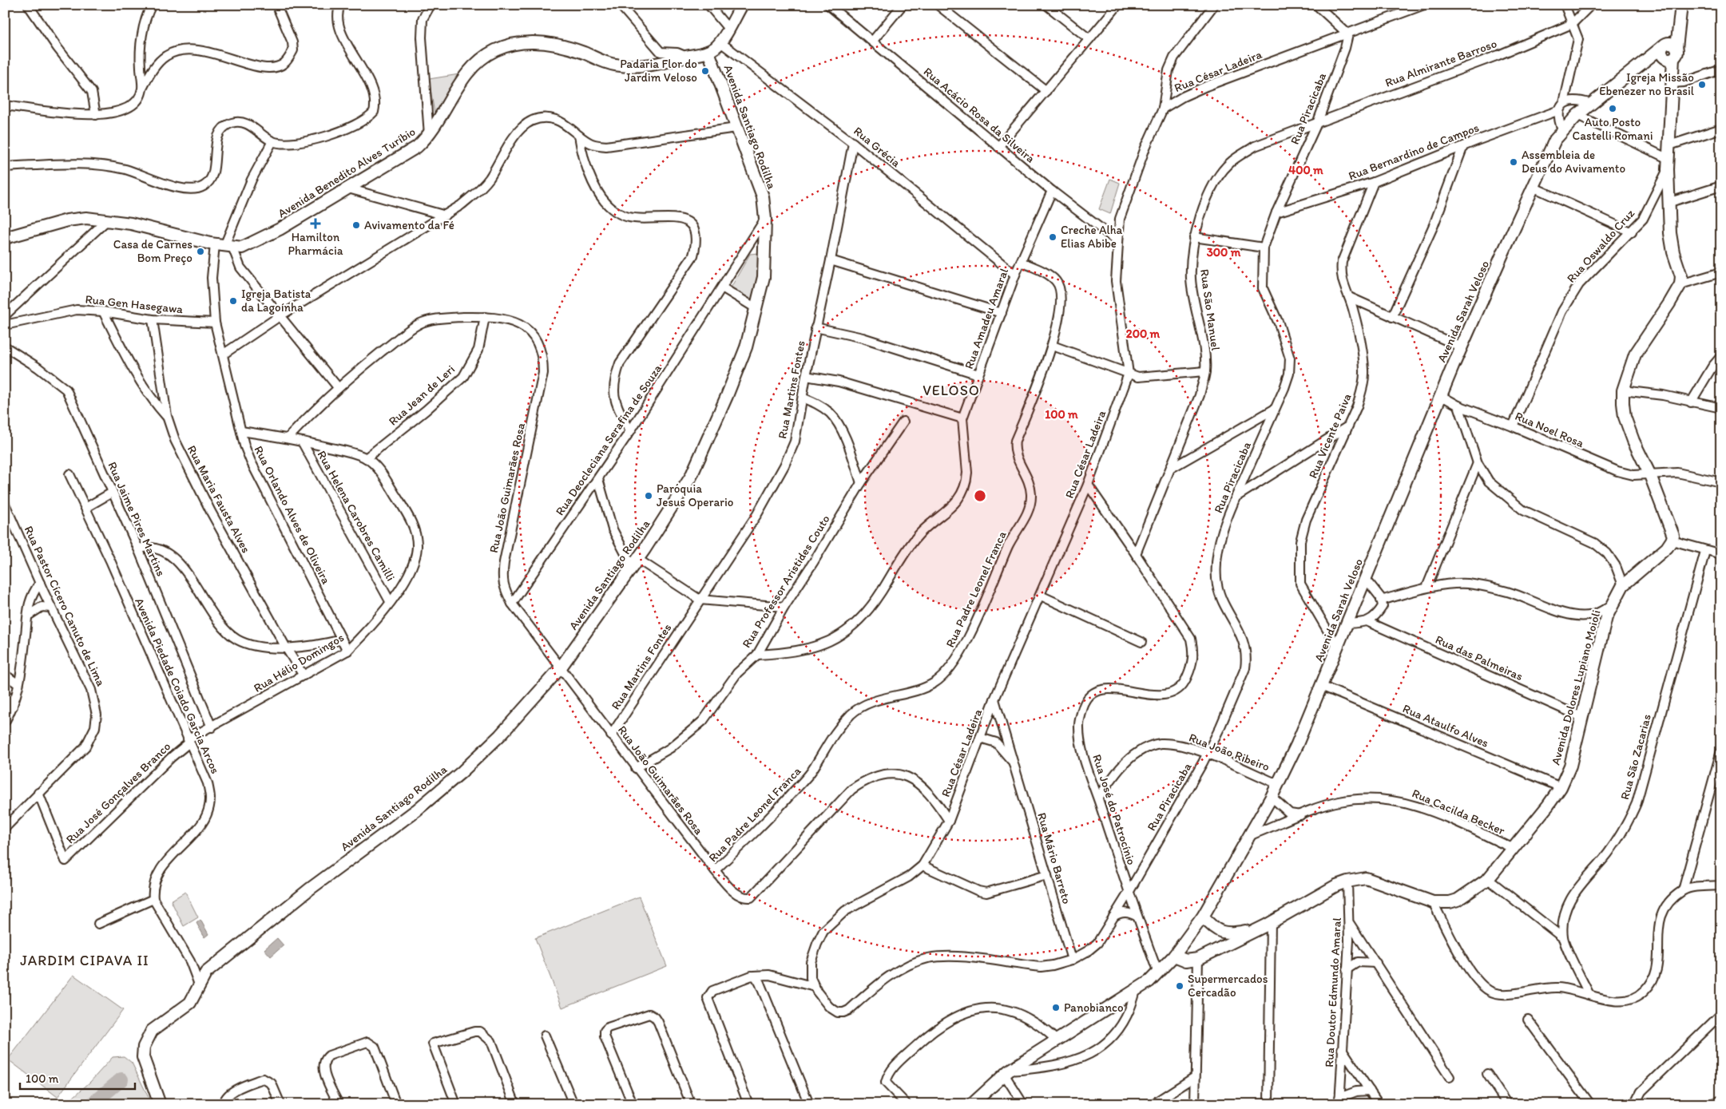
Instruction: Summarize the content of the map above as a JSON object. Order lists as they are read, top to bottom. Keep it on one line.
{"streets":{"main road":["Avenida Santiago Rodilha","Avenida Benedito Alves Turíbio","Avenida Sarah Veloso","Avenida Dolores Lupiano Moioli"],"street":["Rua Almirante Barroso","Rua César Ladeira","Rua Piracicaba","Rua Acácio Rosa da Silveira","Rua Grécia","Rua Bernardino de Campos","Rua Oswaldo Cruz","Rua Gen Hasegawa","Rua São Manuel","Rua Amadeu Amaral","Rua Martins Fontes","Rua Jean de Leri","Rua Noel Rosa","Rua Vicente Paiva","Rua Deocleciana Serafina de Souza","Rua João Guimarães Rosa","Rua Maria Fausta Alves","Rua Orlando Alves de Oliveira","Rua Helena Carobres Camilli","Rua Jaime Pires Martins","Rua Professor Aristides Couto","Rua Padre Leonel Franca","Rua Pastor Cícero Canuto de Lima","Rua das Palmeiras","Rua Hélio Domingos","Avenida Piedade Coiado Garcia Arcos","Rua Ataulfo Alves","Rua João Ribeiro","Rua São Zacarias","Rua José Gonçalves Branco","Rua José do Patrocínio","Rua Cacilda Becker","Rua Mário Barreto","Rua Doutor Edmundo Amaral"]},"crossings":[["Rua Almirante Barroso","Rua Piracicaba"],["Rua Almirante Barroso","Rua São Manuel"],["Rua César Ladeira","Rua Piracicaba"],["Rua César Ladeira","Rua Acácio Rosa da Silveira"],["Rua César Ladeira","Rua Padre Leonel Franca"],["Rua César Ladeira","Rua José do Patrocínio"],["Rua César Ladeira","Rua Mário Barreto"],["Rua Piracicaba","Rua Bernardino de Campos"],["Rua Piracicaba","Rua São Manuel"],["Rua Piracicaba","Rua João Ribeiro"],["Rua Piracicaba","Rua José do Patrocínio"],["Rua Piracicaba","Rua Mário Barreto"],["Rua Acácio Rosa da Silveira","Rua Amadeu Amaral"],["Avenida Santiago Rodilha","Avenida Benedito Alves Turíbio"],["Avenida Santiago Rodilha","Rua Deocleciana Serafina de Souza"],["Avenida Santiago Rodilha","Rua João Guimarães Rosa"],["Rua Grécia","Rua Amadeu Amaral"],["Rua Grécia","Rua Martins Fontes"],["Rua Bernardino de Campos","Avenida Sarah Veloso"],["Rua Bernardino de Campos","Rua Vicente Paiva"],["Avenida Benedito Alves Turíbio","Rua Orlando Alves de Oliveira"],["Rua Oswaldo Cruz","Rua Noel Rosa"],["Rua Gen Hasegawa","Rua Maria Fausta Alves"],["Rua Gen Hasegawa","Rua Orlando Alves de Oliveira"],["Rua São Manuel","Rua José do Patrocínio"],["Avenida Sarah Veloso","Rua Noel Rosa"],["Avenida Sarah Veloso","Rua Vicente Paiva"],["Avenida Sarah Veloso","Rua Ataulfo Alves"],["Avenida Sarah Veloso","Rua João Ribeiro"],["Avenida Sarah Veloso","Rua José do Patrocínio"],["Avenida Sarah Veloso","Rua Cacilda Becker"],["Rua Amadeu Amaral","Rua Professor Aristides Couto"],["Rua Amadeu Amaral","Rua Padre Leonel Franca"],["Rua Martins Fontes","Rua João Guimarães Rosa"],["Rua Jean de Leri","Rua João Guimarães Rosa"],["Rua Jean de Leri","Rua Hélio Domingos"],["Rua Deocleciana Serafina de Souza","Rua João Guimarães Rosa"],["Rua João Guimarães Rosa","Rua Professor Aristides Couto"],["Rua João Guimarães Rosa","Rua Padre Leonel Franca"],["Rua Maria Fausta Alves","Rua Hélio Domingos"],["Rua Orlando Alves de Oliveira","Rua Hélio Domingos"],["Rua Helena Carobres Camilli","Rua Hélio Domingos"],["Rua Jaime Pires Martins","Rua Hélio Domingos"],["Rua Pastor Cícero Canuto de Lima","Rua José Gonçalves Branco"],["Rua das Palmeiras","Avenida Dolores Lupiano Moioli"],["Rua Hélio Domingos","Avenida Piedade Coiado Garcia Arcos"],["Rua Hélio Domingos","Rua José Gonçalves Branco"],["Avenida Piedade Coiado Garcia Arcos","Rua José Gonçalves Branco"],["Avenida Dolores Lupiano Moioli","Rua Ataulfo Alves"],["Avenida Dolores Lupiano Moioli","Rua Cacilda Becker"],["Rua João Ribeiro","Rua José do Patrocínio"]],"districts":["VELOSO","JARDIM CIPAVA II"],"places":{"other":["Padaria Flor do Jardim Veloso","Igreja Missão Ebenezer no Brasil","Auto Posto Castelli Romani","Assembleia de Deus do Avivamento","Avivamento da Fé","Creche Alha Elias Abibe","Casa de Carnes Bom Preço","Igreja Batista da Lagoínha","Paróquia Jesus Operario","Supermercados Cercadão","Panobianco"],"health":["Hamilton Pharmácia"]},"scale_bar":"100 m","rings":["400 m","300 m","200 m","100 m"]}
